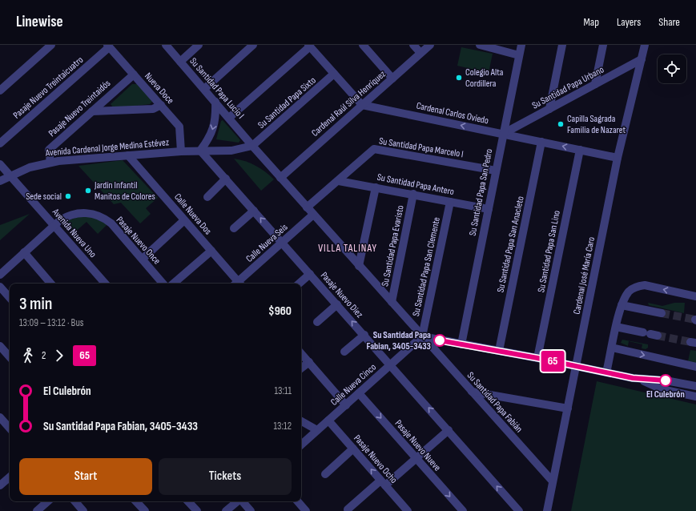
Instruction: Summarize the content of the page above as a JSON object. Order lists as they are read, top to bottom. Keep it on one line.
{"streets":{"street":["Pasaje Nuevo Treintaicuatro","Su Santidad Papa Urbano","Nueva Doce","Su Santidad Papa Lucio I","Su Santidad Papa Sixto","Cardenal Raúl Silva Henríquez","Pasaje Nuevo Treintaidós","Cardenal Carlos Oviedo","Avenida Cardenal Jorge Medina Estévez","Su Santidad Papa Marcelo I","Su Santidad Papa Antero","Su Santidad Papa San Pedro","Calle Nueva Dos","Avenida Nueva Uno","Pasaje Nuevo Once","Calle Nueva Seis","Su Santidad Papa San Anacleto","Su Santidad Papa Evaristo","Su Santidad Papa San Lino","Su Santidad Papa San Clemente","Cardenal José María Caro","Pasaje Nuevo Diez","Calle Nueva Cinco","Su Santidad Papa Fabián","Pasaje Nuevo Nueve","Pasaje Nuevo Ocho"]},"crossings":[["Pasaje Nuevo Treintaicuatro","Nueva Doce"],["Su Santidad Papa Urbano","Cardenal Carlos Oviedo"],["Su Santidad Papa Urbano","Su Santidad Papa San Pedro"],["Su Santidad Papa Urbano","Cardenal José María Caro"],["Nueva Doce","Pasaje Nuevo Treintaidós"],["Nueva Doce","Avenida Cardenal Jorge Medina Estévez"],["Su Santidad Papa Lucio I","Su Santidad Papa Sixto"],["Su Santidad Papa Lucio I","Avenida Cardenal Jorge Medina Estévez"],["Su Santidad Papa Sixto","Avenida Cardenal Jorge Medina Estévez"],["Cardenal Raúl Silva Henríquez","Cardenal Carlos Oviedo"],["Pasaje Nuevo Treintaidós","Avenida Cardenal Jorge Medina Estévez"],["Cardenal Carlos Oviedo","Su Santidad Papa San Pedro"],["Cardenal Carlos Oviedo","Su Santidad Papa San Anacleto"],["Cardenal Carlos Oviedo","Su Santidad Papa San Lino"],["Cardenal Carlos Oviedo","Cardenal José María Caro"],["Avenida Cardenal Jorge Medina Estévez","Calle Nueva Dos"],["Avenida Cardenal Jorge Medina Estévez","Avenida Nueva Uno"],["Avenida Cardenal Jorge Medina Estévez","Pasaje Nuevo Diez"],["Su Santidad Papa Marcelo I","Su Santidad Papa Antero"],["Su Santidad Papa Marcelo I","Su Santidad Papa San Pedro"],["Su Santidad Papa Antero","Su Santidad Papa San Pedro"],["Su Santidad Papa Antero","Su Santidad Papa Evaristo"],["Su Santidad Papa Antero","Su Santidad Papa San Clemente"],["Avenida Nueva Uno","Pasaje Nuevo Once"],["Calle Nueva Seis","Pasaje Nuevo Diez"],["Su Santidad Papa San Clemente","Calle Nueva Cinco"],["Su Santidad Papa San Clemente","Su Santidad Papa Fabián"],["Cardenal José María Caro","Su Santidad Papa Fabián"],["Pasaje Nuevo Diez","Calle Nueva Cinco"],["Calle Nueva Cinco","Su Santidad Papa Fabián"],["Calle Nueva Cinco","Pasaje Nuevo Nueve"],["Calle Nueva Cinco","Pasaje Nuevo Ocho"]],"one_way":["Cardenal Carlos Oviedo","Pasaje Nuevo Nueve","Pasaje Nuevo Ocho"],"districts":["VILLA TALINAY"],"places":["Colegio Alta Cordillera","Capilla Sagrada Familia de Nazaret","Jardín Infantil Manitos de Colores","Sede social","Su Santidad Papa Fabian, 3405-3433","El Culebrón"],"lines":["bus line 65"],"page":{"header":"Linewise","nav":["Map","Layers","Share"],"on_map":"65","heading":["3 min","13:09 – 13:12 · Bus","$960"],"legs":["2","65"],"list":[{"name":"El Culebrón","value":"13:11"},{"name":"Su Santidad Papa Fabian, 3405-3433","value":"13:12"}],"buttons":["Start","Tickets"]}}
